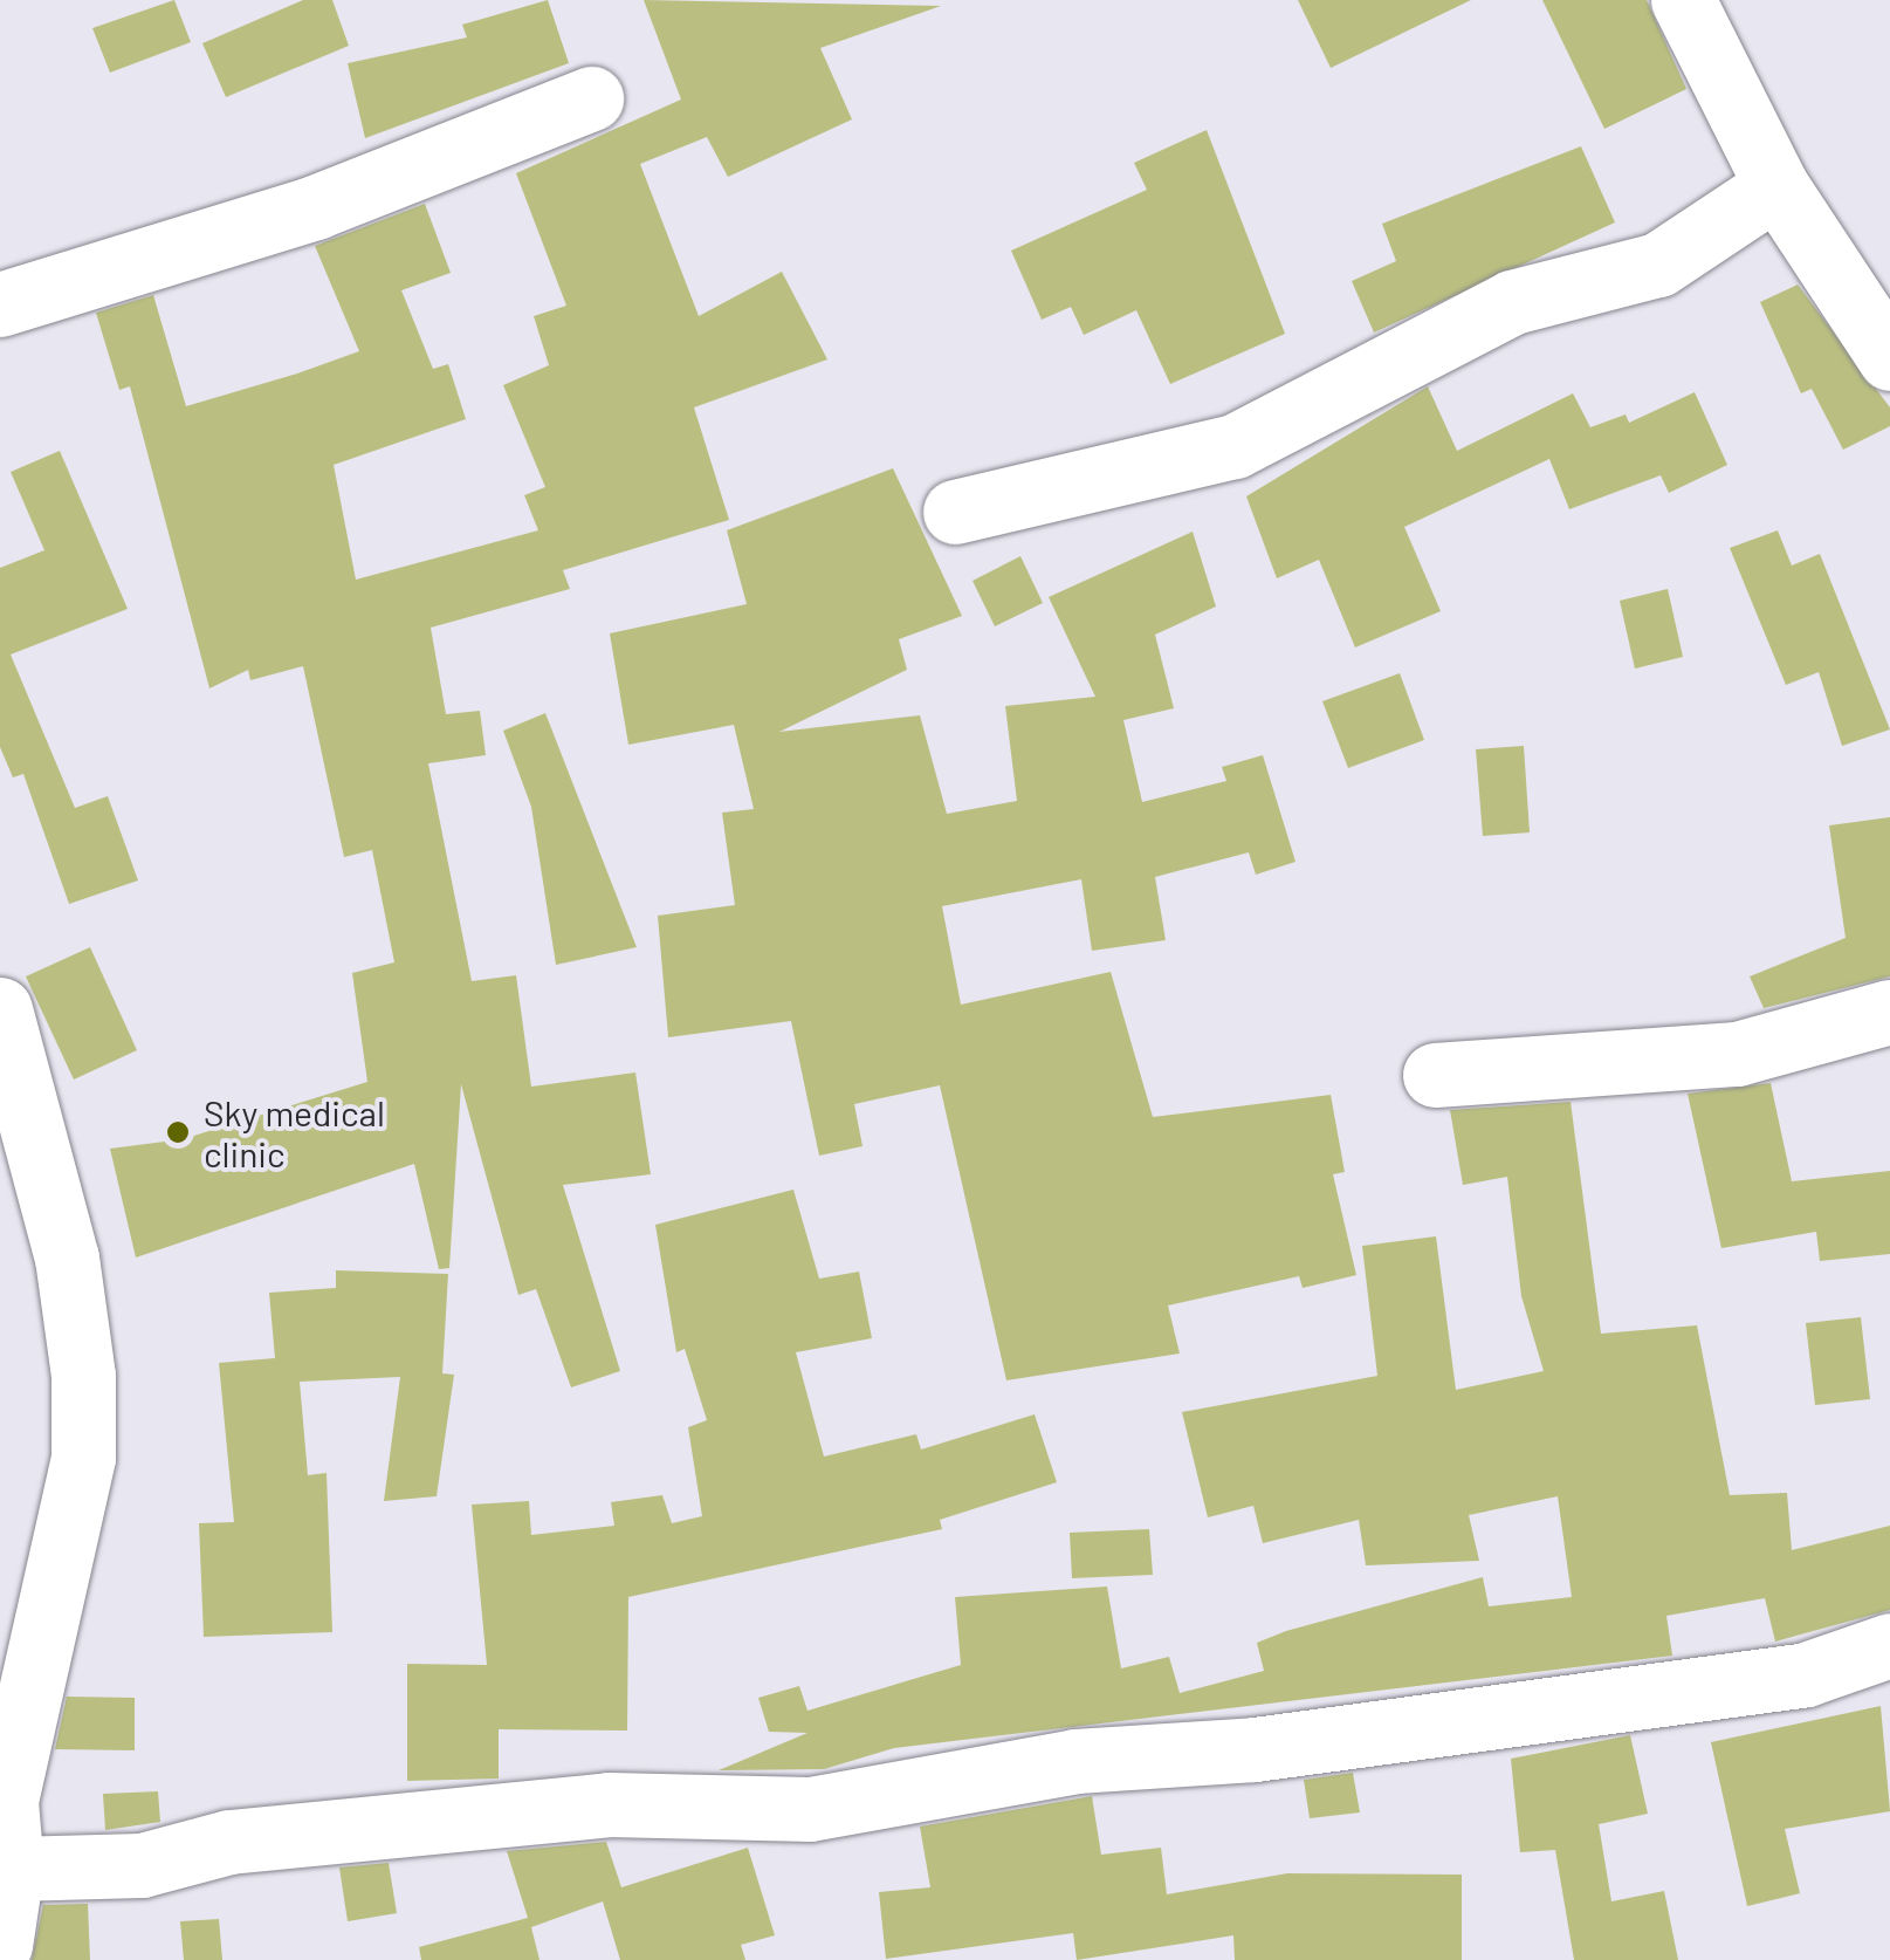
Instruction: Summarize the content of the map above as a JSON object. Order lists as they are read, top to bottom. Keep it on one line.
{"places":["Sky medical clinic"]}
